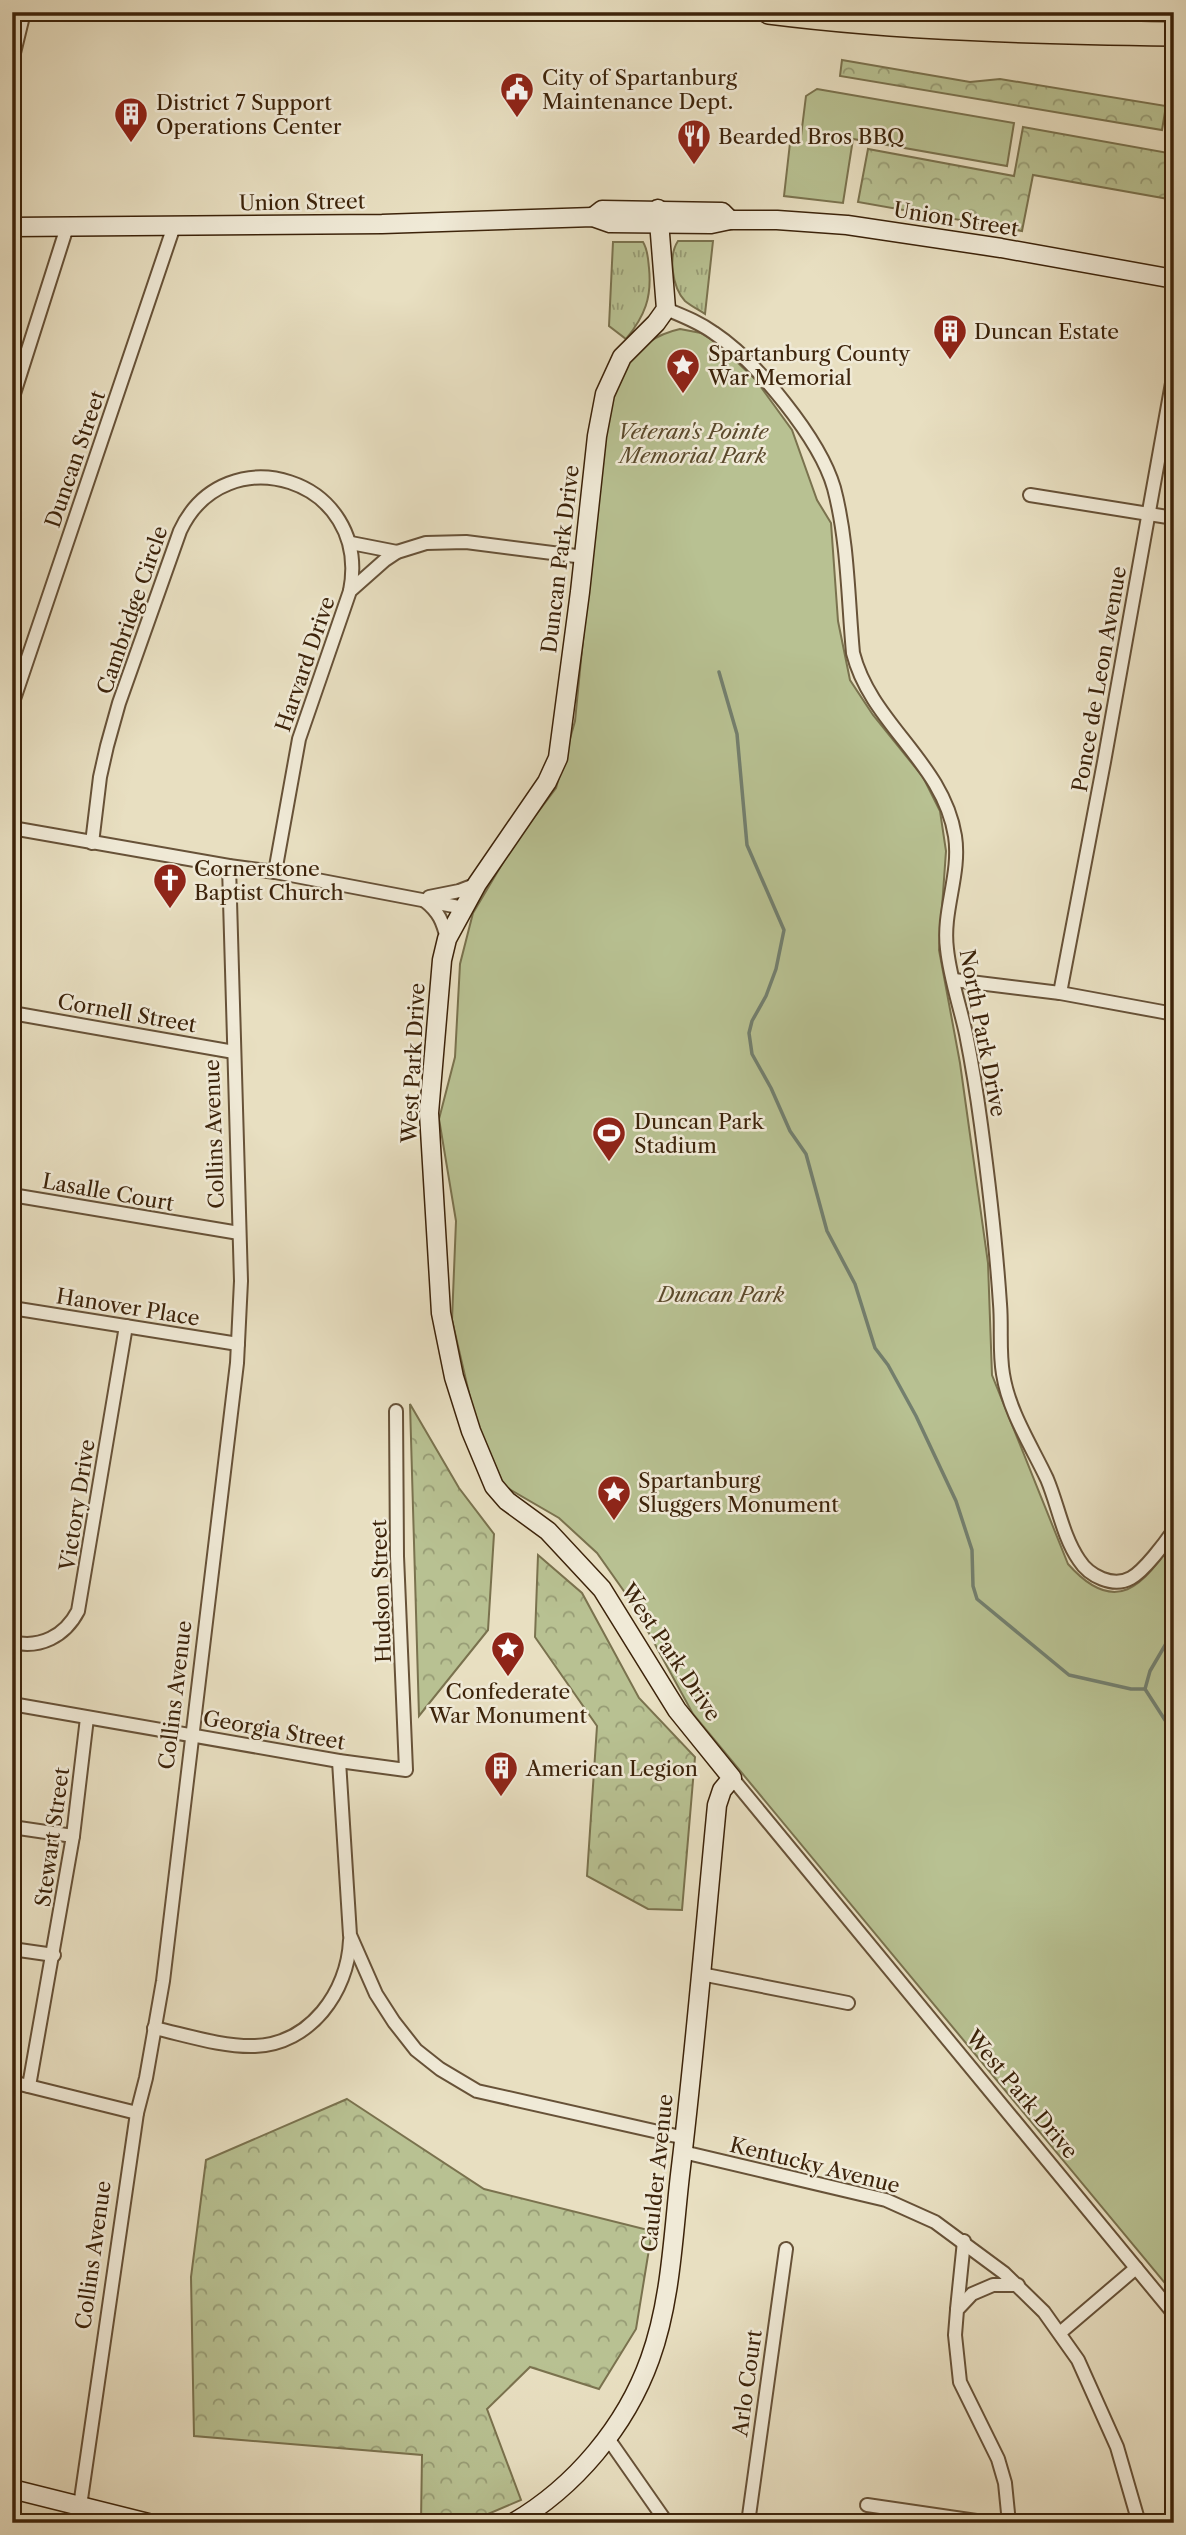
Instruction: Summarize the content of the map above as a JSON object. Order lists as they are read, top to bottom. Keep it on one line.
{"streets":{"street":["Union Street","Duncan Street","Duncan Park Drive","Cambridge Circle","Harvard Drive","Ponce de Leon Avenue","Cornell Street","North Park Drive","West Park Drive","Collins Avenue","Lasalle Court","Hanover Place","Victory Drive","Hudson Street","Georgia Street","Stewart Street","Kentucky Avenue","Caulder Avenue","Arlo Court"]},"crossings":[["Union Street","Duncan Street"],["Duncan Park Drive","Harvard Drive"],["Duncan Park Drive","North Park Drive"],["Duncan Park Drive","West Park Drive"],["Cambridge Circle","Harvard Drive"],["Cornell Street","Collins Avenue"],["West Park Drive","Caulder Avenue"],["Collins Avenue","Lasalle Court"],["Collins Avenue","Hanover Place"],["Collins Avenue","Georgia Street"],["Hanover Place","Victory Drive"],["Hudson Street","Georgia Street"],["Georgia Street","Stewart Street"],["Kentucky Avenue","Caulder Avenue"]],"parks":["Veteran's Pointe Memorial Park","Duncan Park"],"places":{"public building":["City of Spartanburg Maintenance Dept."],"building":["District 7 Support Operations Center","Duncan Estate","American Legion"],"restaurant":["Bearded Bros BBQ"],"place":["Spartanburg County War Memorial","Spartanburg Sluggers Monument","Confederate War Monument"],"church":["Cornerstone Baptist Church"],"sports":["Duncan Park Stadium"]}}
